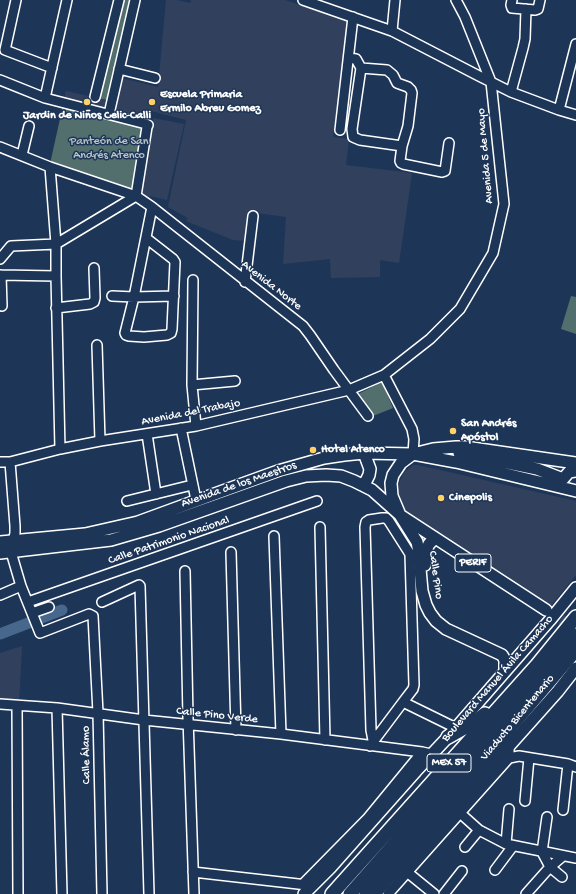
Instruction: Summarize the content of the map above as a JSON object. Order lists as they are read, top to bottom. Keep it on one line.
{"streets":{"highway":["Boulevard Manuel Ávila Camacho","Viaducto Bicentenario","MEX 57"],"main road":["Avenida de los Maestros","PERIF","Calle Pino"],"street":["Avenida 5 de Mayo","Avenida Norte","Avenida del Trabajo","Calle Patrimonio Nacional","Calle Pino Verde","Calle Álamo"]},"crossings":[["Avenida 5 de Mayo","Avenida del Trabajo"],["Avenida Norte","Avenida del Trabajo"],["Avenida de los Maestros","Calle Pino"],["Calle Pino","Boulevard Manuel Ávila Camacho"],["Boulevard Manuel Ávila Camacho","Calle Pino Verde"],["Calle Pino Verde","Calle Álamo"]],"parks":["Panteón de San Andrés Atenco"],"places":["Jardin de Niños Celic-Calli","Escuela Primaria Ermilo Abreu Gomez","San Andrés Apóstol","Hotel Atenco","Cinepolis"]}
